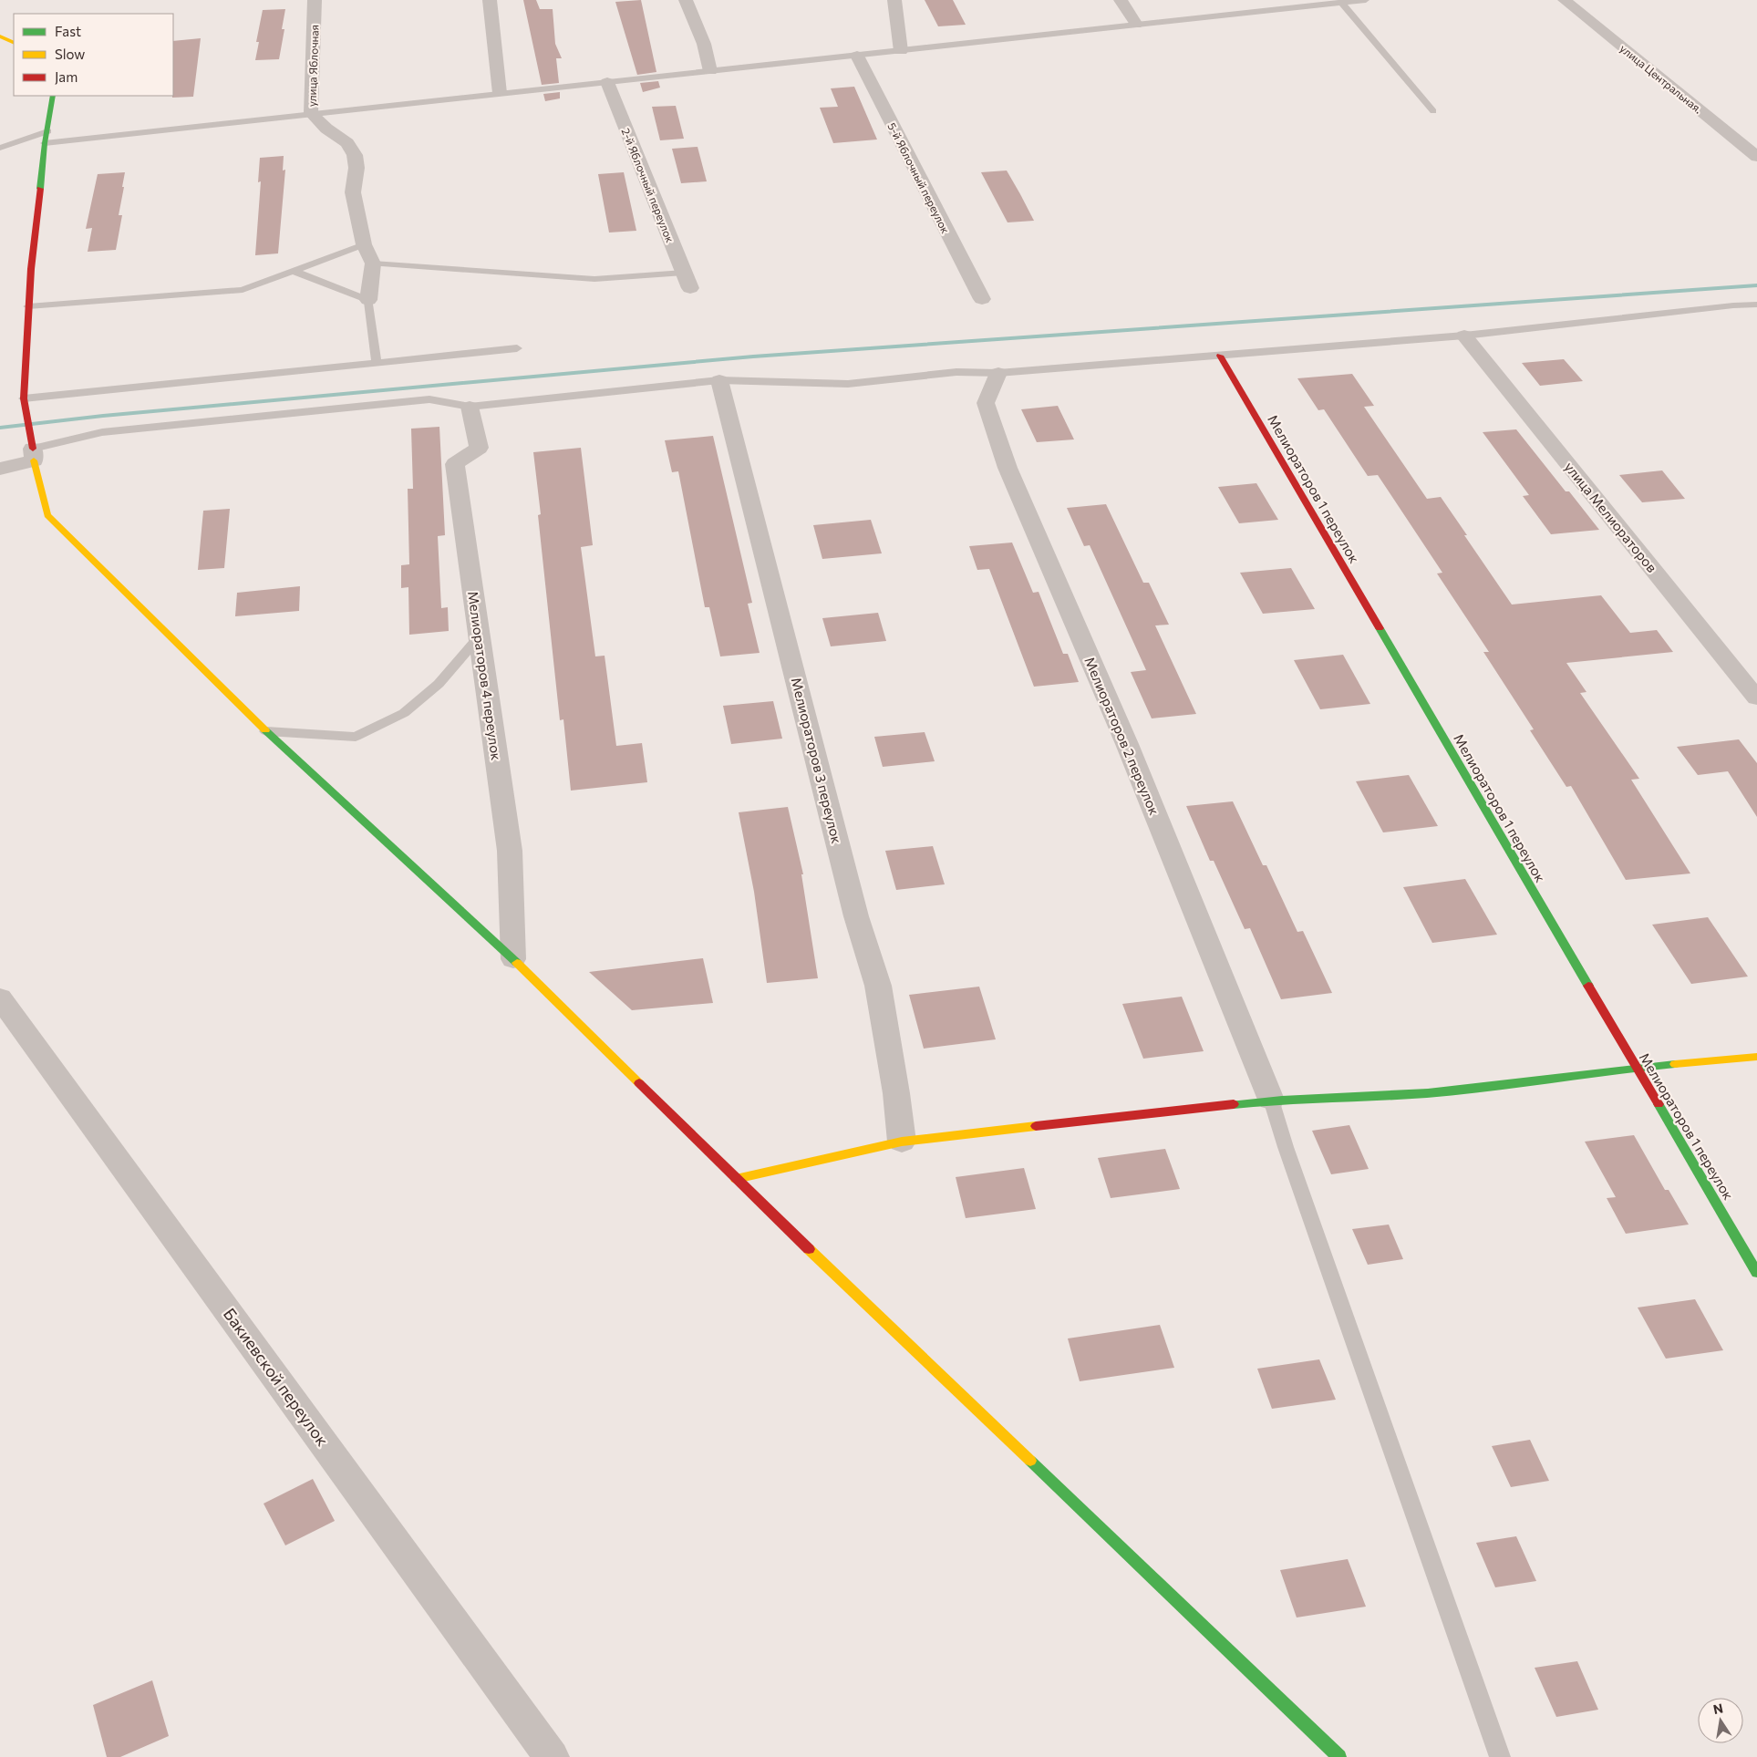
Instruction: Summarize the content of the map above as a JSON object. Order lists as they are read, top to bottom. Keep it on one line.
{"streets":{"street":["улица Яблочная","улица Центральная.","5-й Яблочный переулок","2-й Яблочный переулок","Мелиораторов 1 переулок","улица Мелиораторов","Мелиораторов 4 переулок","Мелиораторов 2 переулок","Мелиораторов 3 переулок","Бакиевской переулок"]},"legend":["Fast","Slow","Jam"],"north":"top"}
